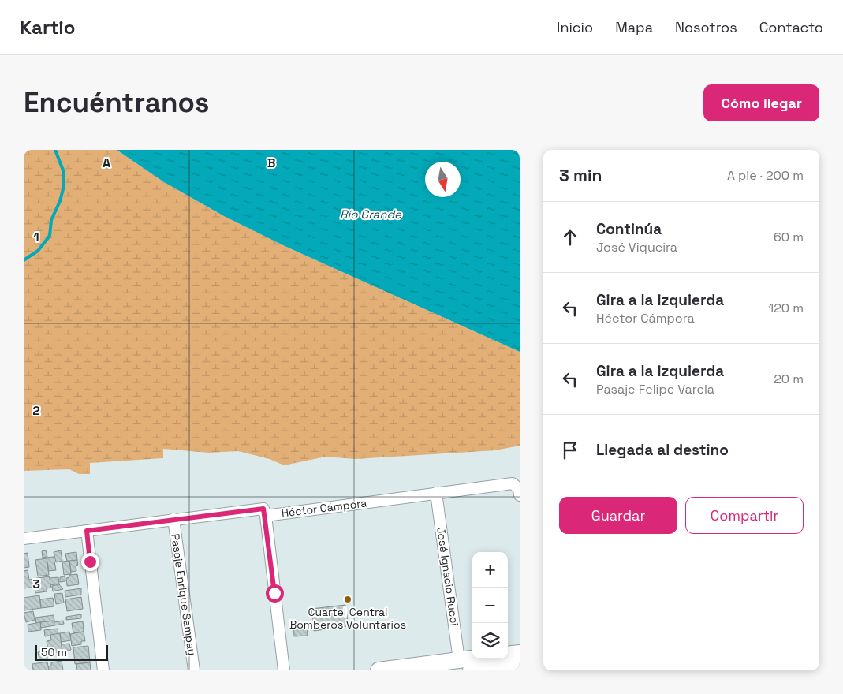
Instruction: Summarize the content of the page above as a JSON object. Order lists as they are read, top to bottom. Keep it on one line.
{"streets":{"street":["Héctor Cámpora","José Ignacio Rucci","Pasaje Enrique Sampay"]},"crossings":[["Héctor Cámpora","José Ignacio Rucci"],["Héctor Cámpora","Pasaje Enrique Sampay"]],"water":["Río Grande"],"places":["Cuartel Central Bomberos Voluntarios"],"scale_bar":"50 m","north":"bottom","page":{"header":"Kartio","nav":["Inicio","Mapa","Nosotros","Contacto"],"buttons":["Cómo llegar",["Guardar","Compartir"]],"title":"Encuéntranos","heading":["3 min","A pie · 200 m"],"list":[["Continúa","José Viqueira","60 m"],["Gira a la izquierda","Héctor Cámpora","120 m"],["Gira a la izquierda","Pasaje Felipe Varela","20 m"],"Llegada al destino"],"map_buttons":["+","−"],"scale":"50 m"},"grid":{"columns":["A","B"],"rows":["1","2","3"]}}
